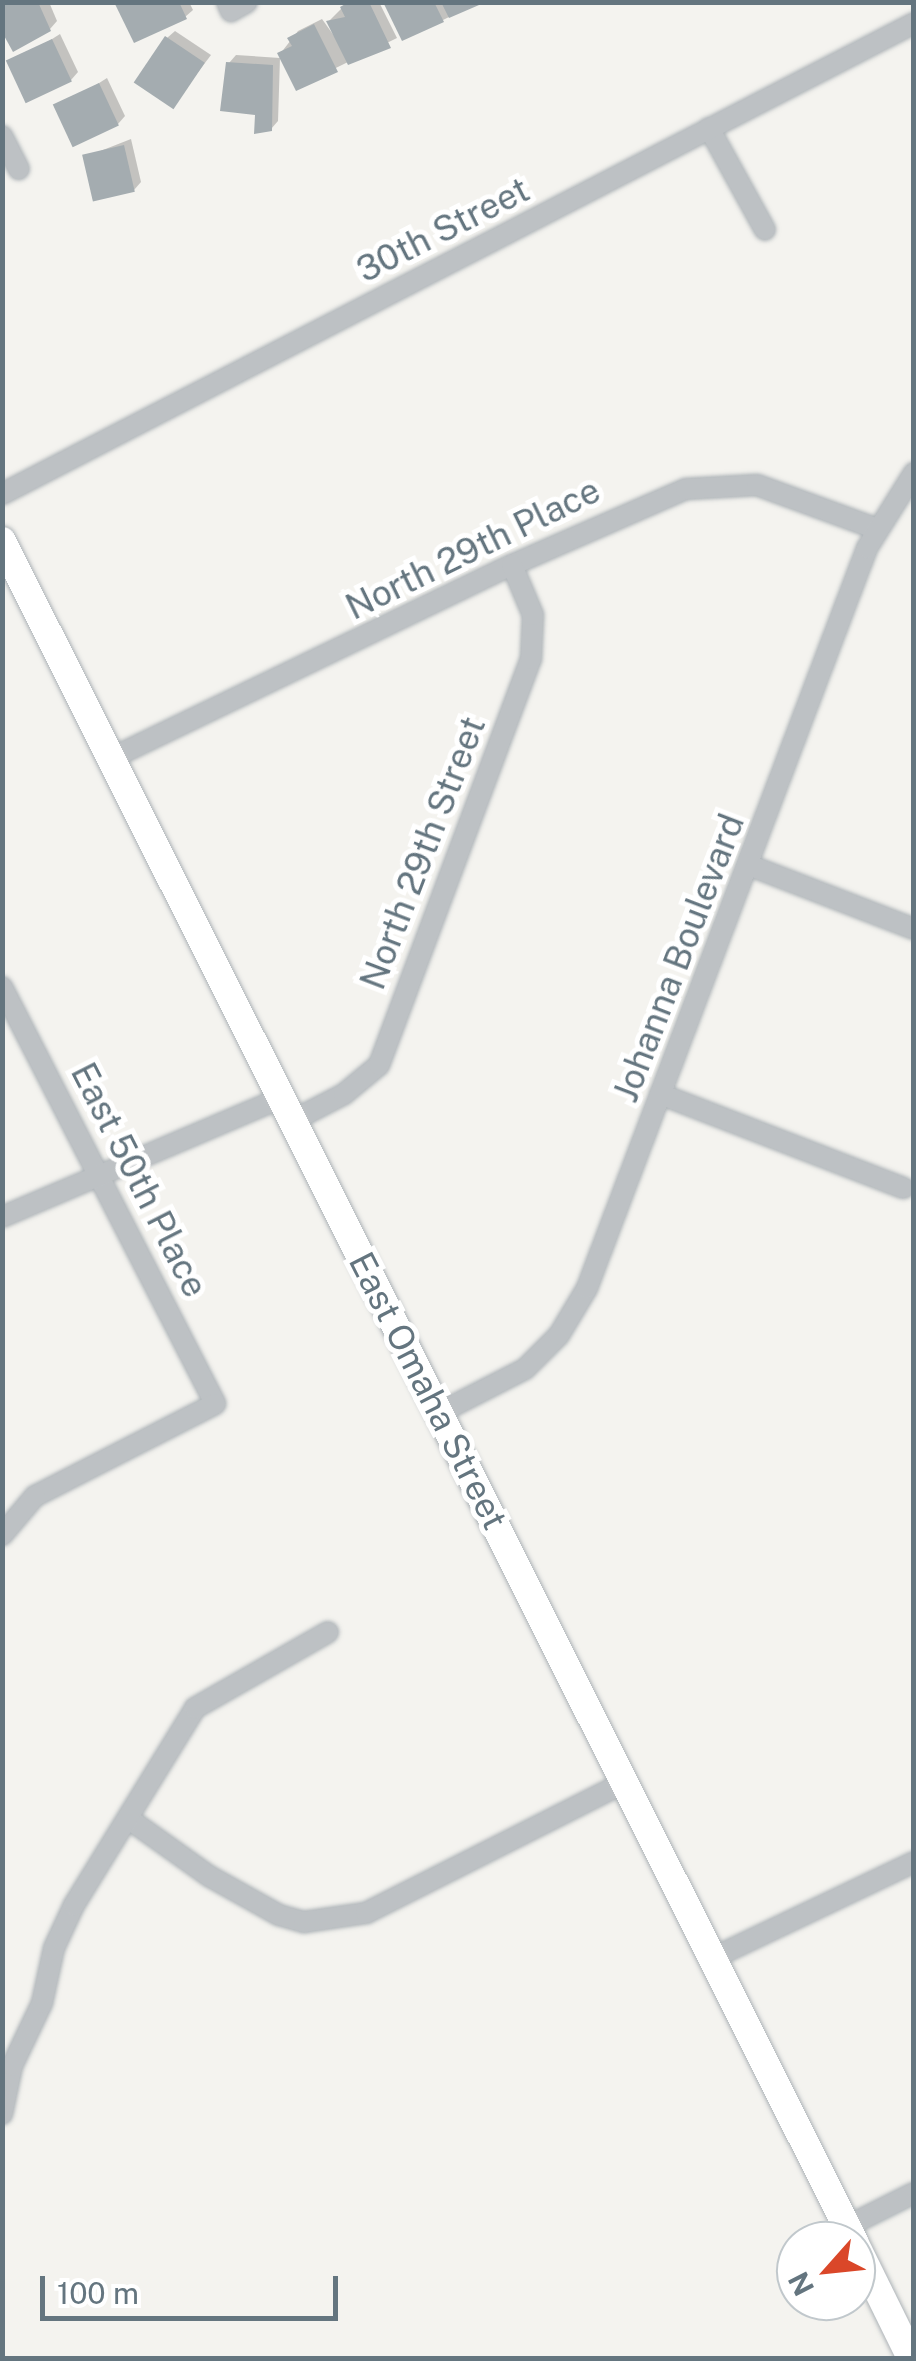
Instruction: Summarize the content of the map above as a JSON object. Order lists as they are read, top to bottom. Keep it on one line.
{"streets":{"street":["30th Street","North 29th Place","North 29th Street","Johanna Boulevard","East 50th Place","East Omaha Street"]},"crossings":[["North 29th Place","North 29th Street"],["North 29th Place","Johanna Boulevard"],["North 29th Place","East Omaha Street"],["North 29th Street","East 50th Place"],["North 29th Street","East Omaha Street"],["Johanna Boulevard","East Omaha Street"]],"scale_bar":"100 m","north":"bottom left"}
